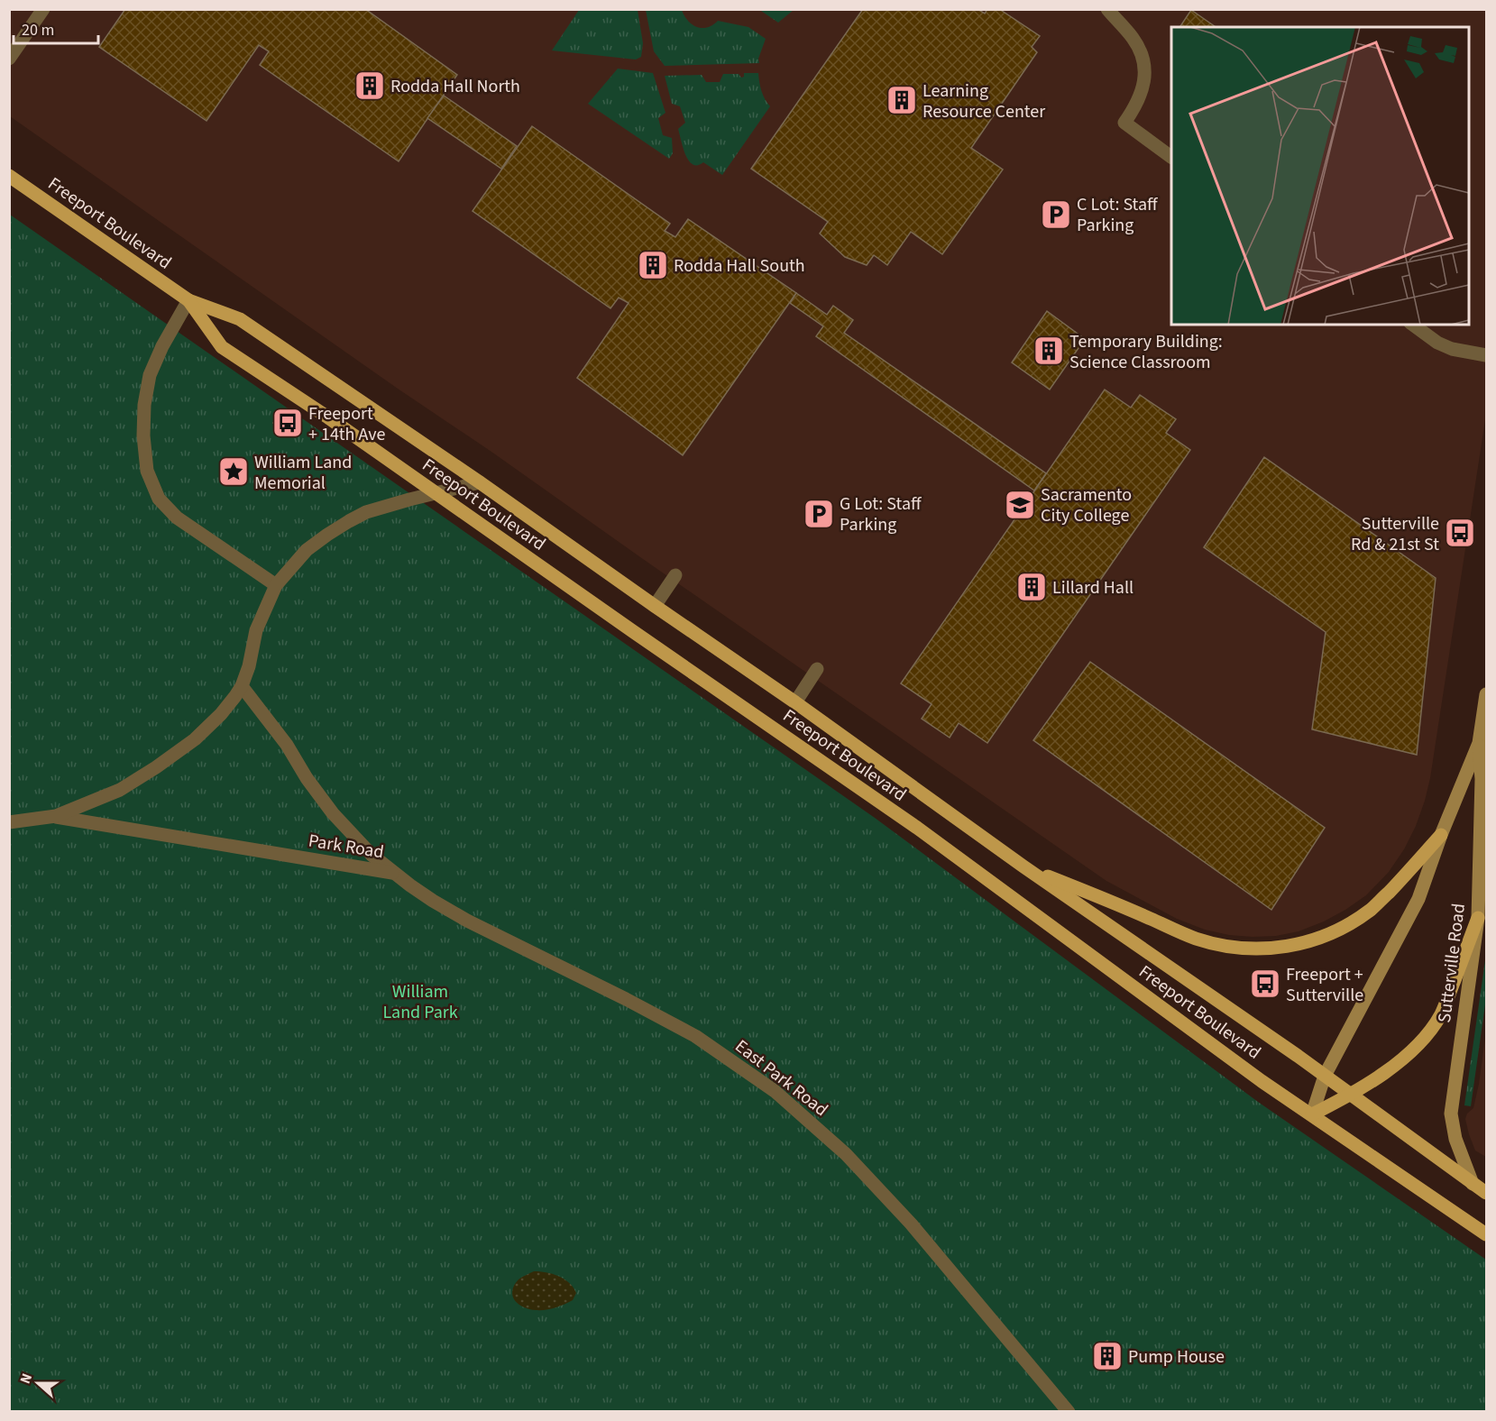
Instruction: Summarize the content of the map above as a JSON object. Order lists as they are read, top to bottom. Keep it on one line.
{"streets":{"main road":["Freeport Boulevard","Sutterville Road"],"street":["Park Road","East Park Road"]},"crossings":[["Freeport Boulevard","Park Road"],["Freeport Boulevard","Sutterville Road"],["Park Road","East Park Road"]],"parks":["William Land Park"],"places":{"building":["Rodda Hall North","Learning Resource Center","Rodda Hall South","Temporary Building: Science Classroom","Lillard Hall","Pump House"],"parking":["C Lot: Staff Parking","G Lot: Staff Parking"],"bus stop":["Freeport + 14th Ave","Sutterville Rd & 21st St","Freeport + Sutterville"],"place":["William Land Memorial"],"school or university":["Sacramento City College"]},"scale_bar":"20 m","north":"left"}
